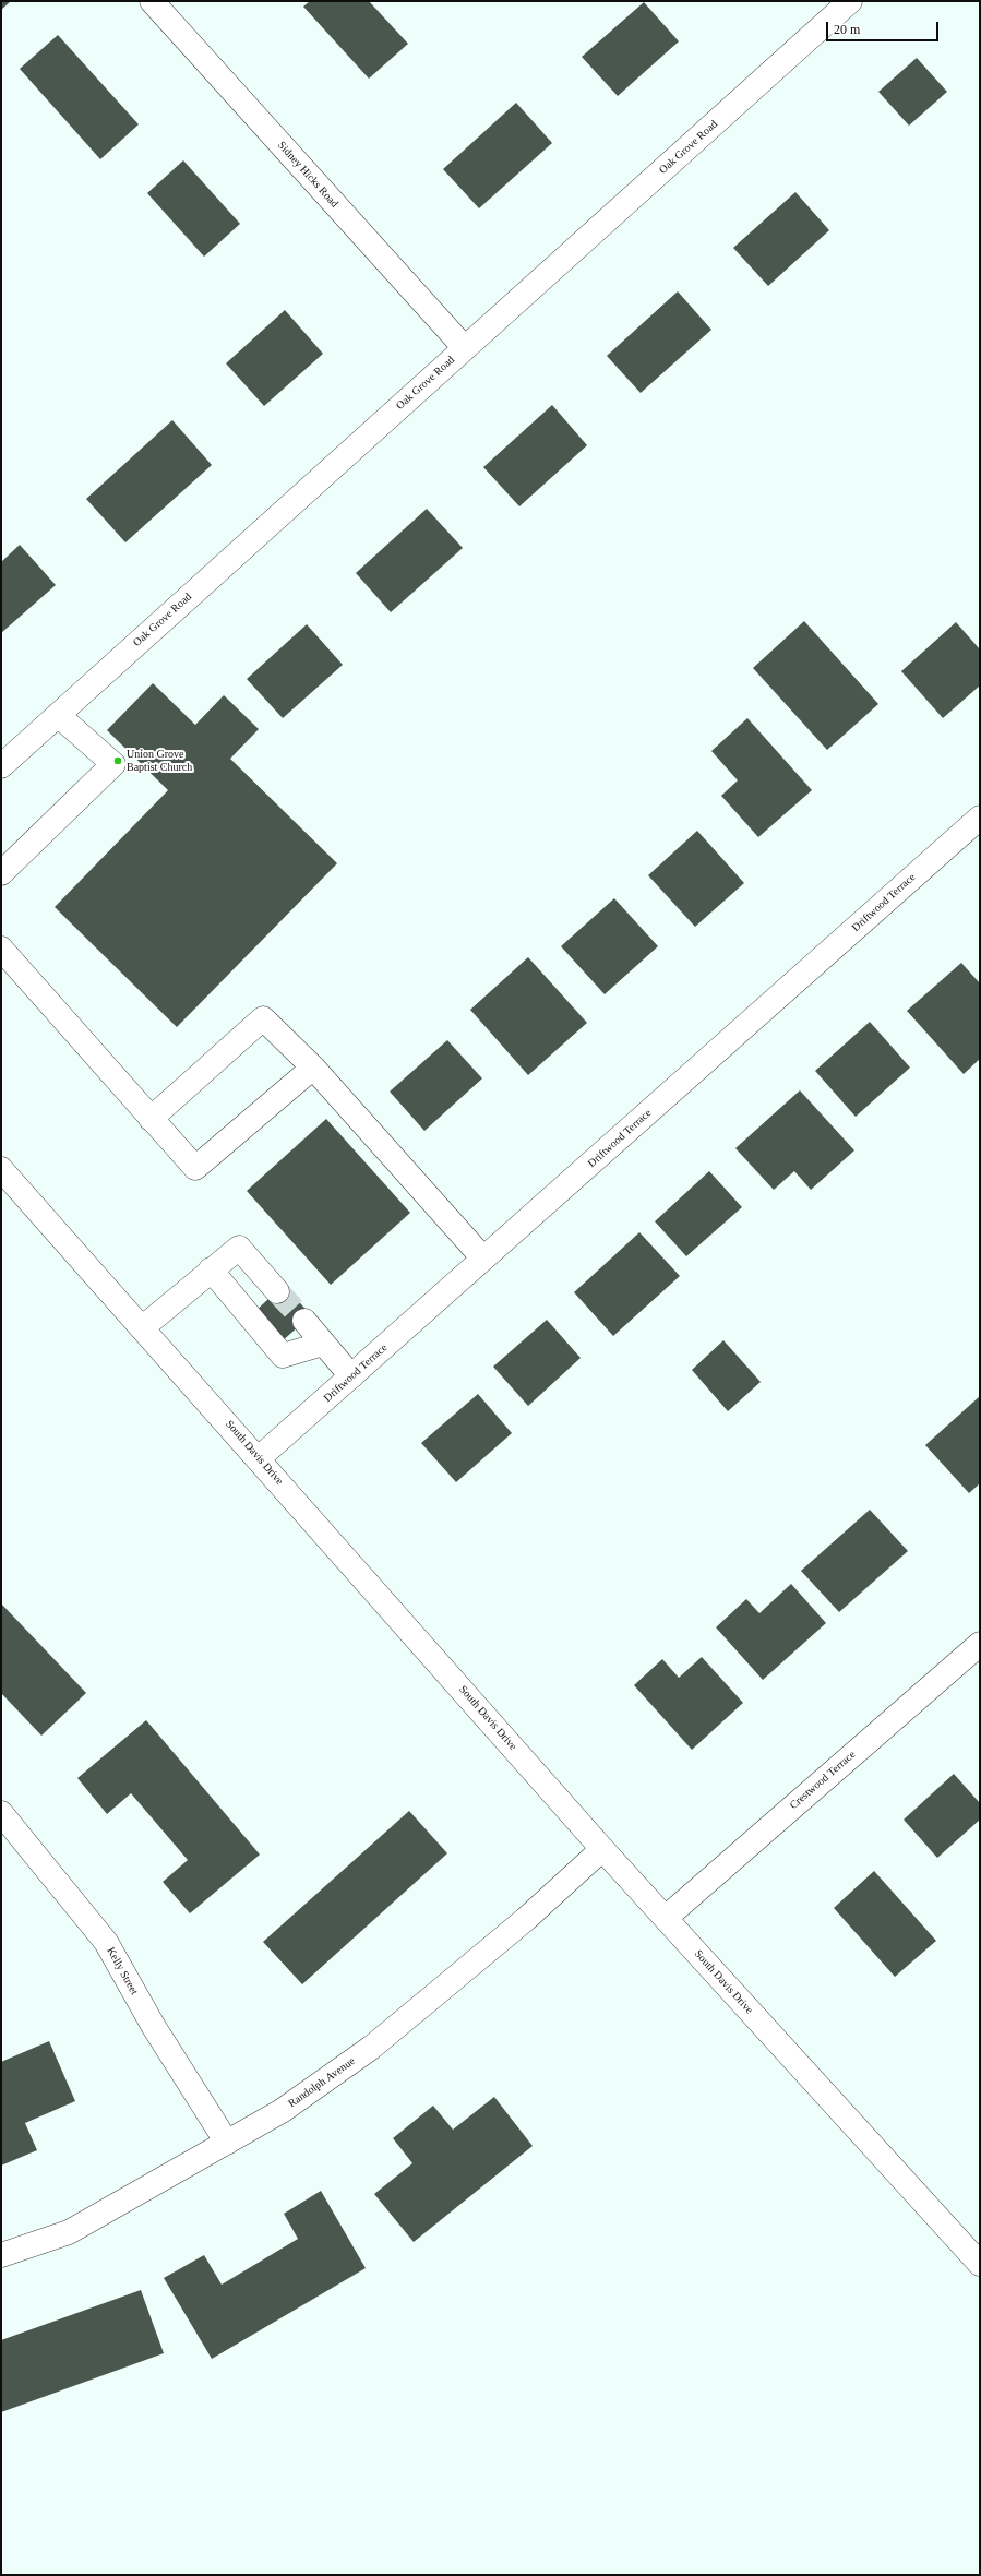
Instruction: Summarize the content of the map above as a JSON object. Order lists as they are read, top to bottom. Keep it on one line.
{"streets":{"street":["Oak Grove Road","Sidney Hicks Road","Driftwood Terrace","South Davis Drive","Crestwood Terrace","Kelly Street","Randolph Avenue"]},"crossings":[["Oak Grove Road","Sidney Hicks Road"],["Driftwood Terrace","South Davis Drive"],["South Davis Drive","Crestwood Terrace"],["South Davis Drive","Randolph Avenue"],["Kelly Street","Randolph Avenue"]],"places":["Union Grove Baptist Church"],"scale_bar":"20 m"}
